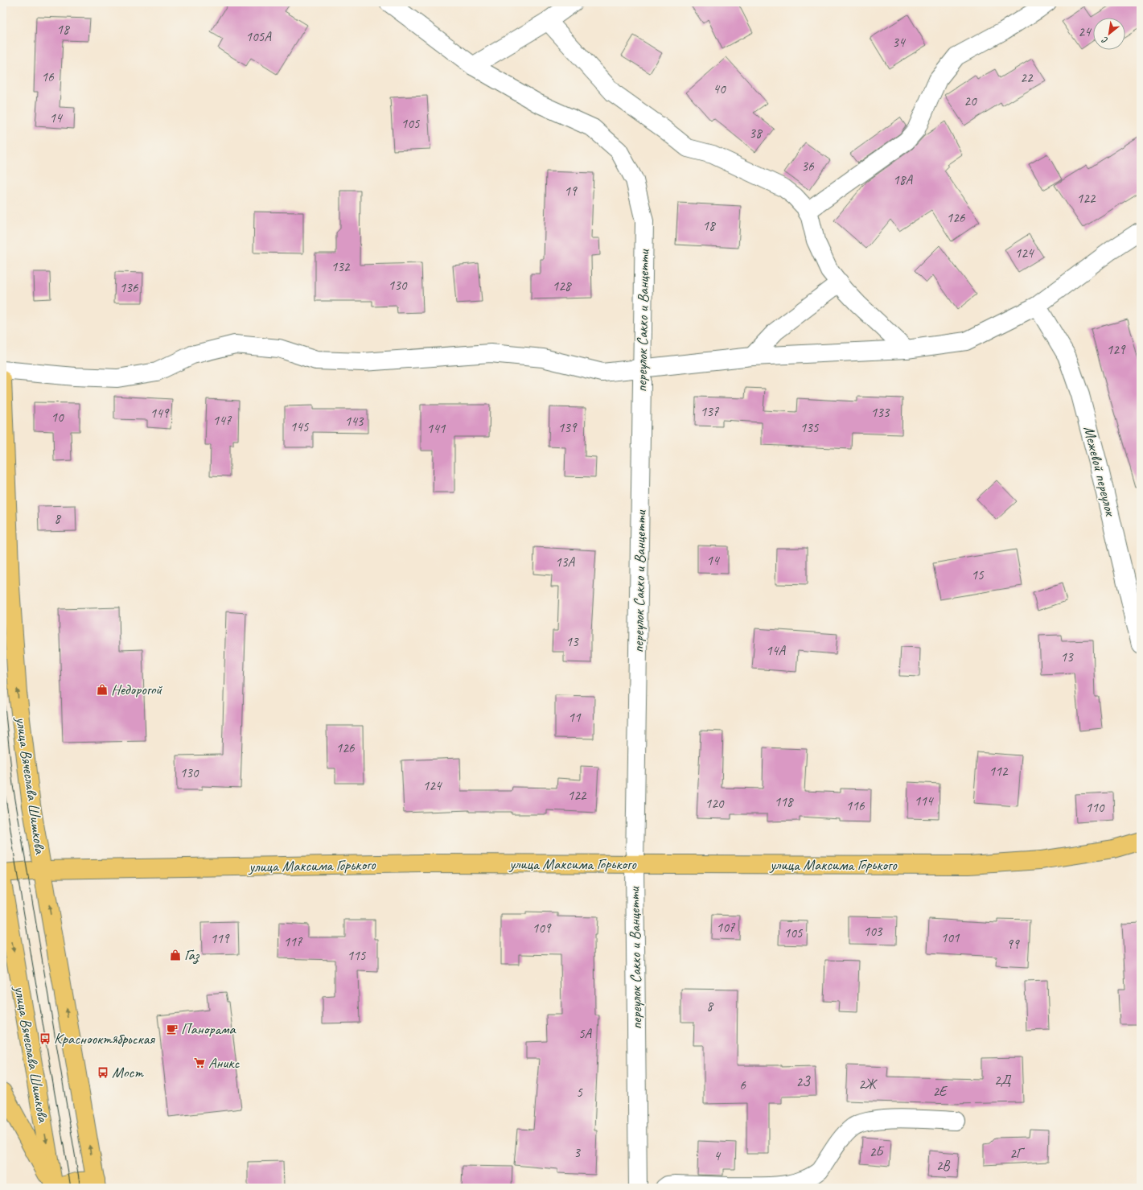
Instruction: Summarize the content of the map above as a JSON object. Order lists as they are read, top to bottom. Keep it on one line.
{"streets":{"main road":["улица Вячеслава Шишкова","улица Максима Горького"],"street":["переулок Сакко и Ванцетти","Межевой переулок"]},"crossings":[["переулок Сакко и Ванцетти","улица Максима Горького"],["улица Вячеслава Шишкова","улица Максима Горького"]],"places":{"shop":["Недорогой","Газ"],"cafe":["Панорама"],"bus stop":["Краснооктябрьская","Мост"],"supermarket":["Аникс"]},"house_numbers":["18","24","105А","34","16","22","40","20","14","105","38","36","18А","19","122","126","18","124","132","130","128","136","129","137","133","149","10","147","143","145","139","135","141","8","14","13А","15","13","14А","13","11","126","112","130","124","122","114","118","120","116","110","107","109","103","105","101","119","117","99","115","8","5А","2Д","2З","2Ж","6","2Е","5","2Б","3","2Г","4","2В"],"north":"bottom left"}
